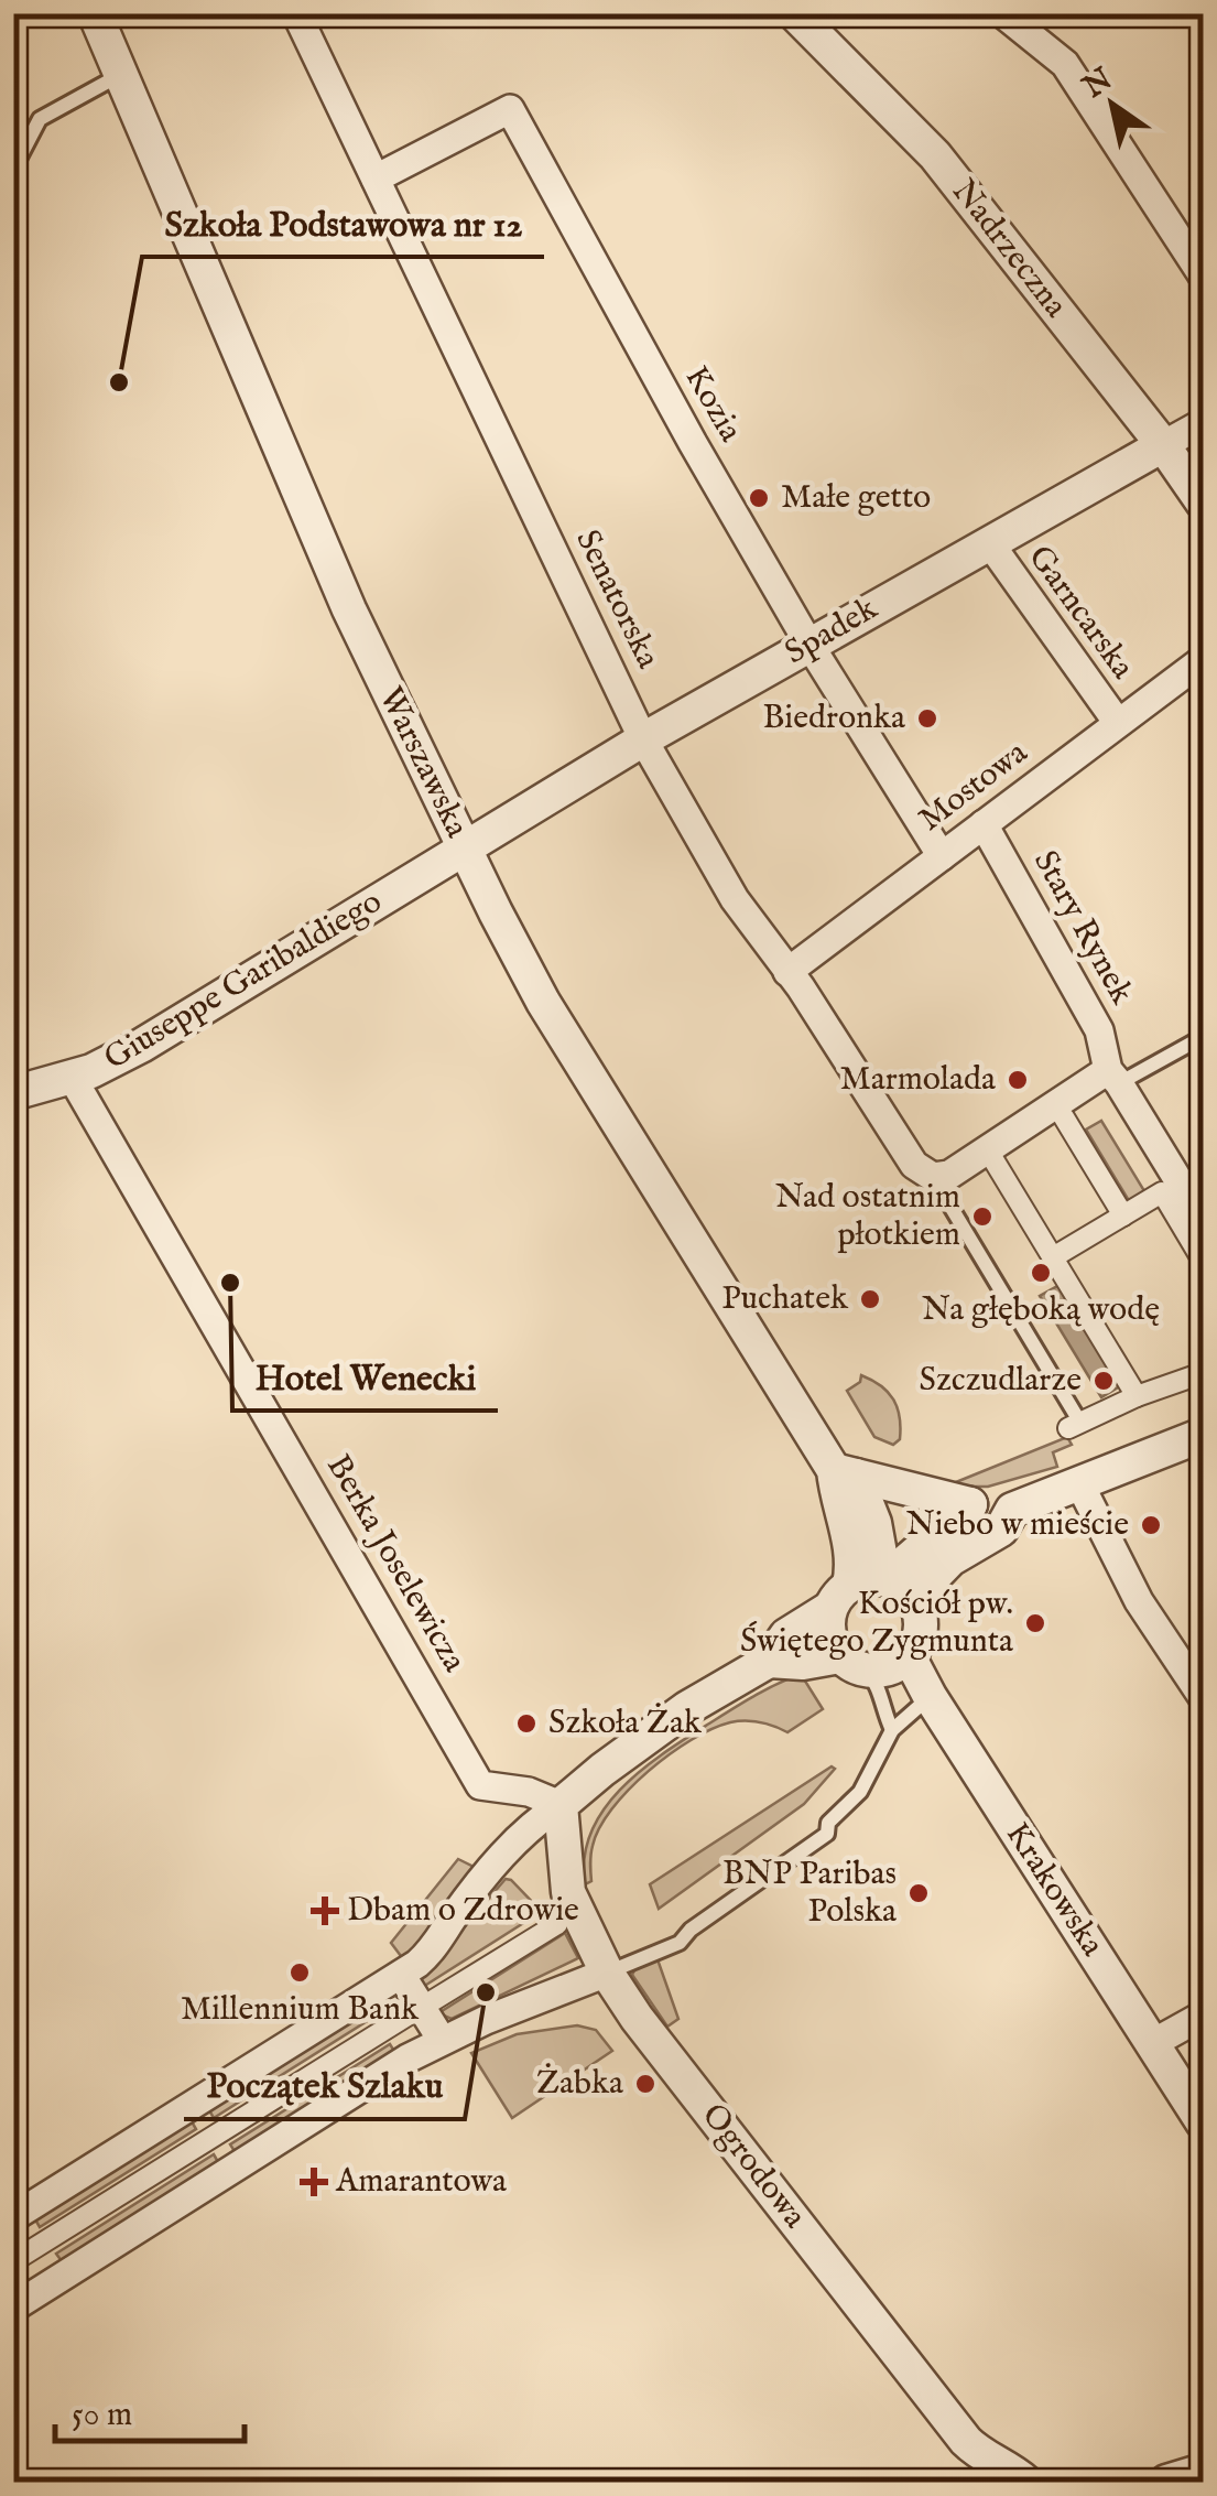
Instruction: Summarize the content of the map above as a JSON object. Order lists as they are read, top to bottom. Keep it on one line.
{"streets":{"street":["Nadrzeczna","Kozia","Senatorska","Garncarska","Spadek","Warszawska","Mostowa","Stary Rynek","Giuseppe Garibaldiego","Berka Joselewicza","Krakowska","Ogrodowa"]},"crossings":[["Nadrzeczna","Spadek"],["Kozia","Senatorska"],["Kozia","Spadek"],["Kozia","Mostowa"],["Senatorska","Spadek"],["Senatorska","Mostowa"],["Garncarska","Spadek"],["Garncarska","Mostowa"],["Spadek","Warszawska"],["Spadek","Giuseppe Garibaldiego"],["Warszawska","Giuseppe Garibaldiego"],["Warszawska","Krakowska"],["Mostowa","Stary Rynek"],["Giuseppe Garibaldiego","Berka Joselewicza"],["Berka Joselewicza","Ogrodowa"]],"places":{"other":["Szkoła Podstawowa nr 12","Małe getto","Biedronka","Marmolada","Nad ostatnim płotkiem","Na głęboką wodę","Hotel Wenecki","Puchatek","Szczudlarze","Niebo w mieście","Kościół pw. Świętego Zygmunta","Szkoła Żak","BNP Paribas Polska","Millennium Bank","Początek Szlaku","Żabka"],"health":["Dbam o Zdrowie","Amarantowa"]},"scale_bar":"50 m","north":"top left"}
